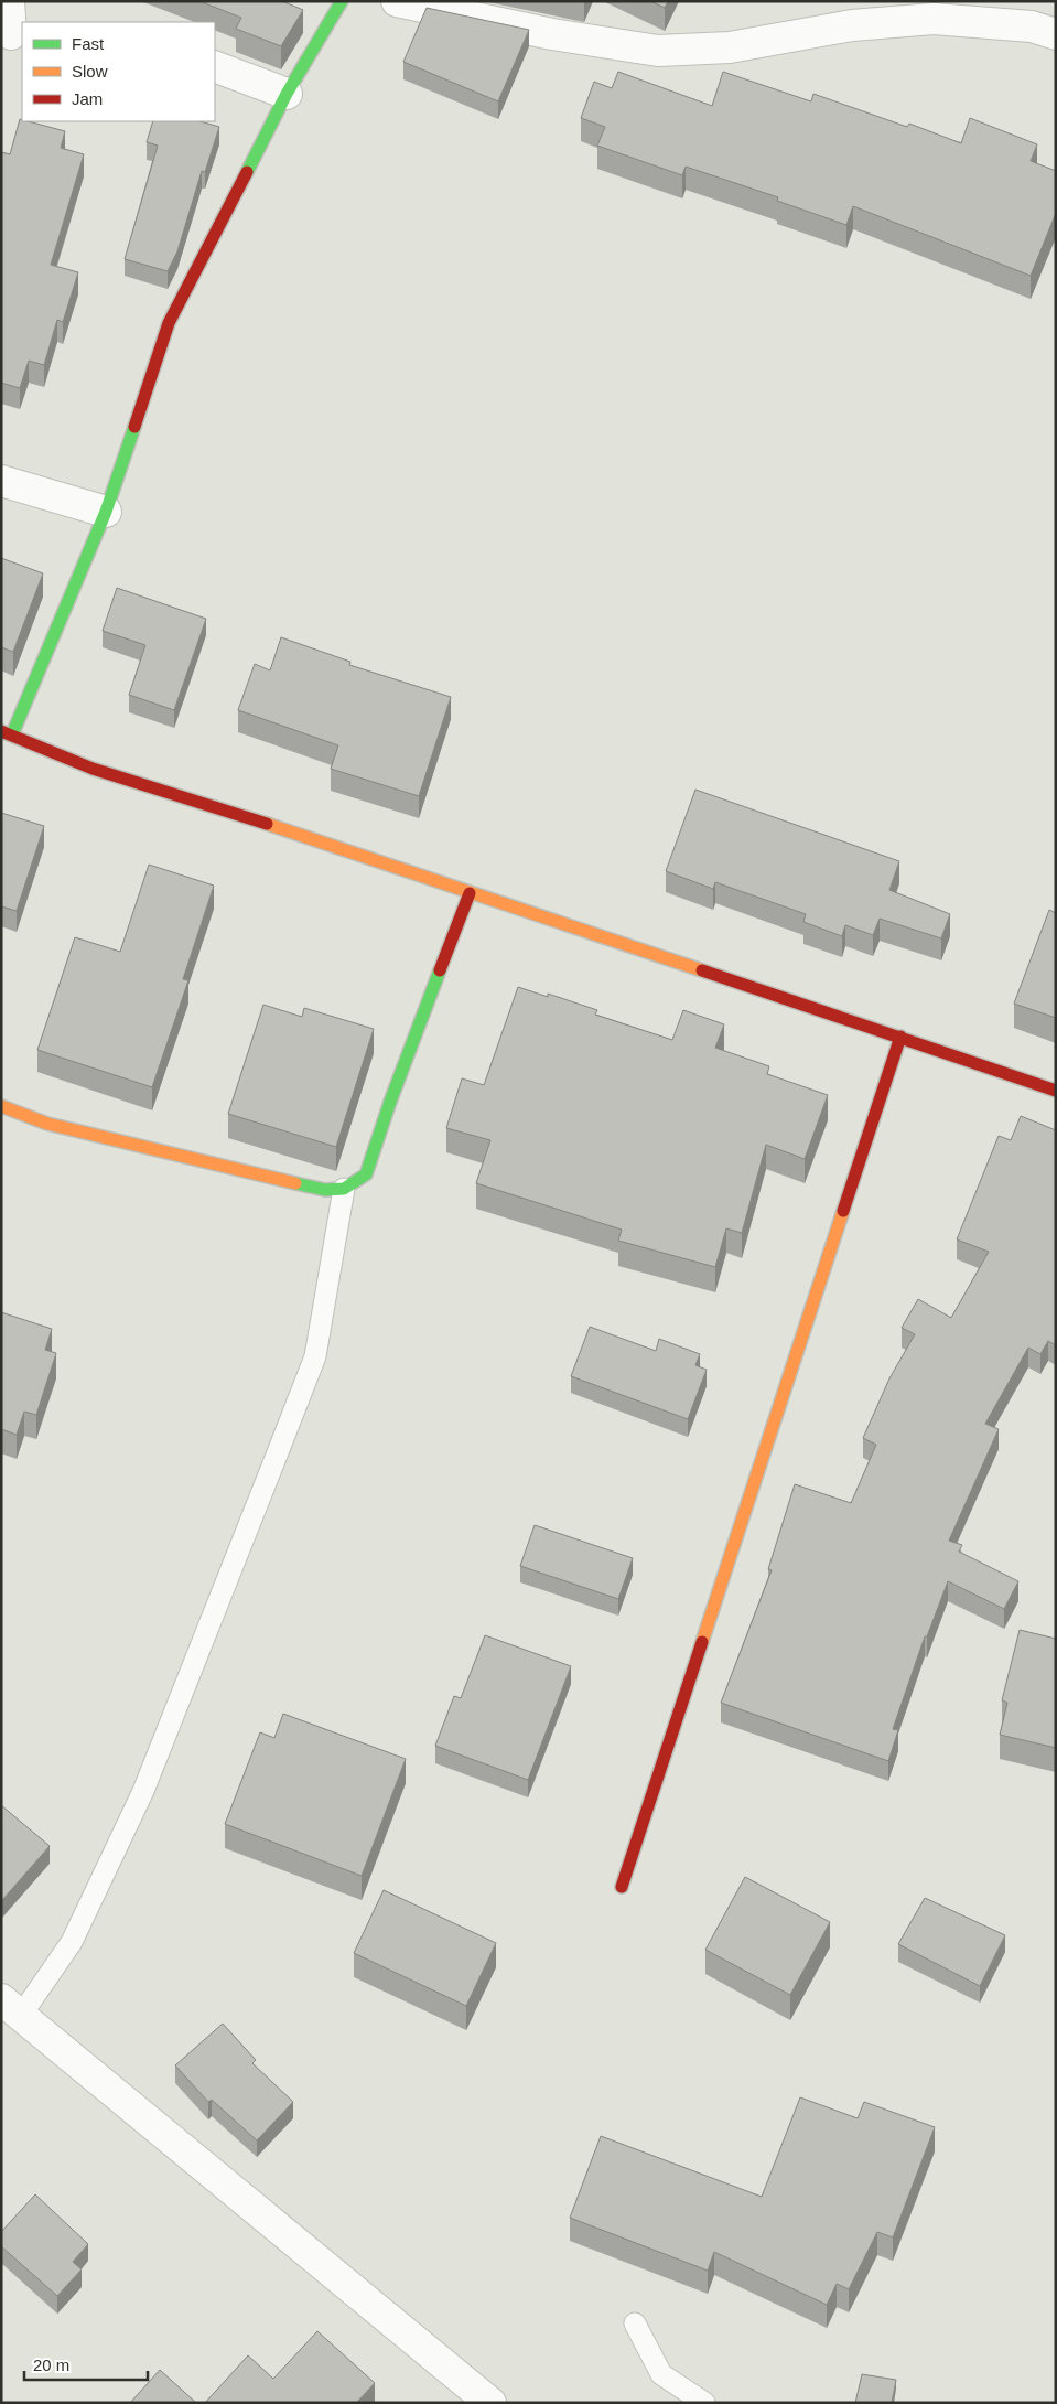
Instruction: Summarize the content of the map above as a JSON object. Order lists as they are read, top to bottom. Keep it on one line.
{"legend":["Fast","Slow","Jam"],"scale_bar":"20 m"}
